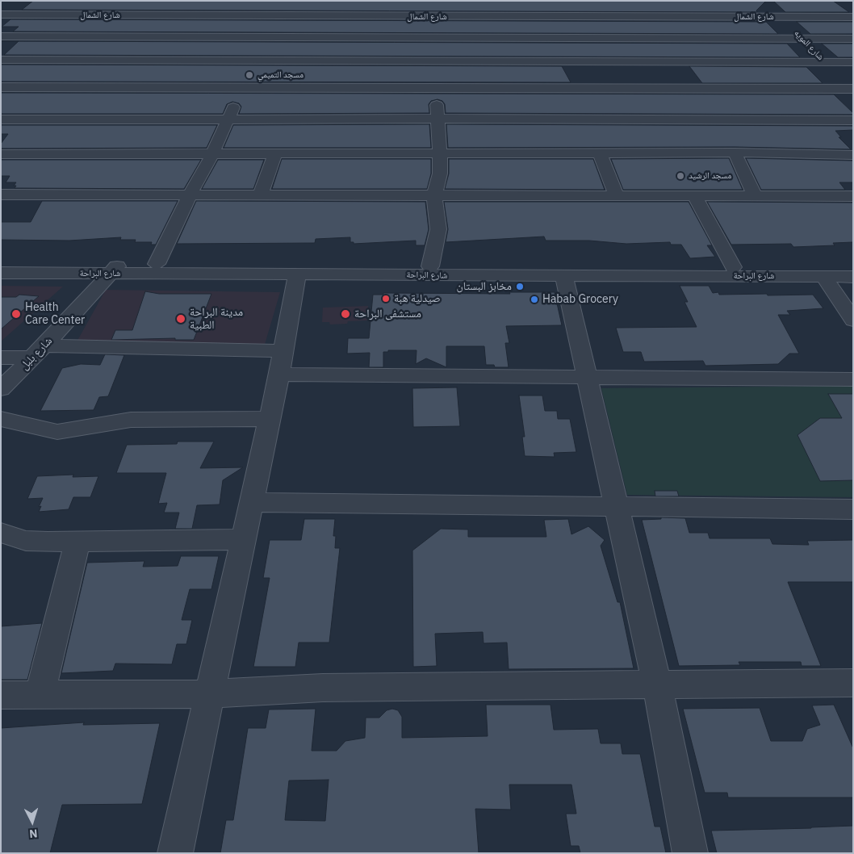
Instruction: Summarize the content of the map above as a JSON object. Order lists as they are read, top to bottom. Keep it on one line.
{"streets":{"street":["شارع الشمال","شارع المويه","شارع البراحة","شارع بلبل"]},"crossings":[["شارع الشمال","شارع المويه"],["شارع البراحة","شارع بلبل"]],"places":["مسجد التميمي","مسجد الرشيد","مخابز البستان","صيدلية هبة","Habab Grocery","Health Care Center","مستشفى البراحة","مدينة البراحة الطبية"],"north":"bottom"}
